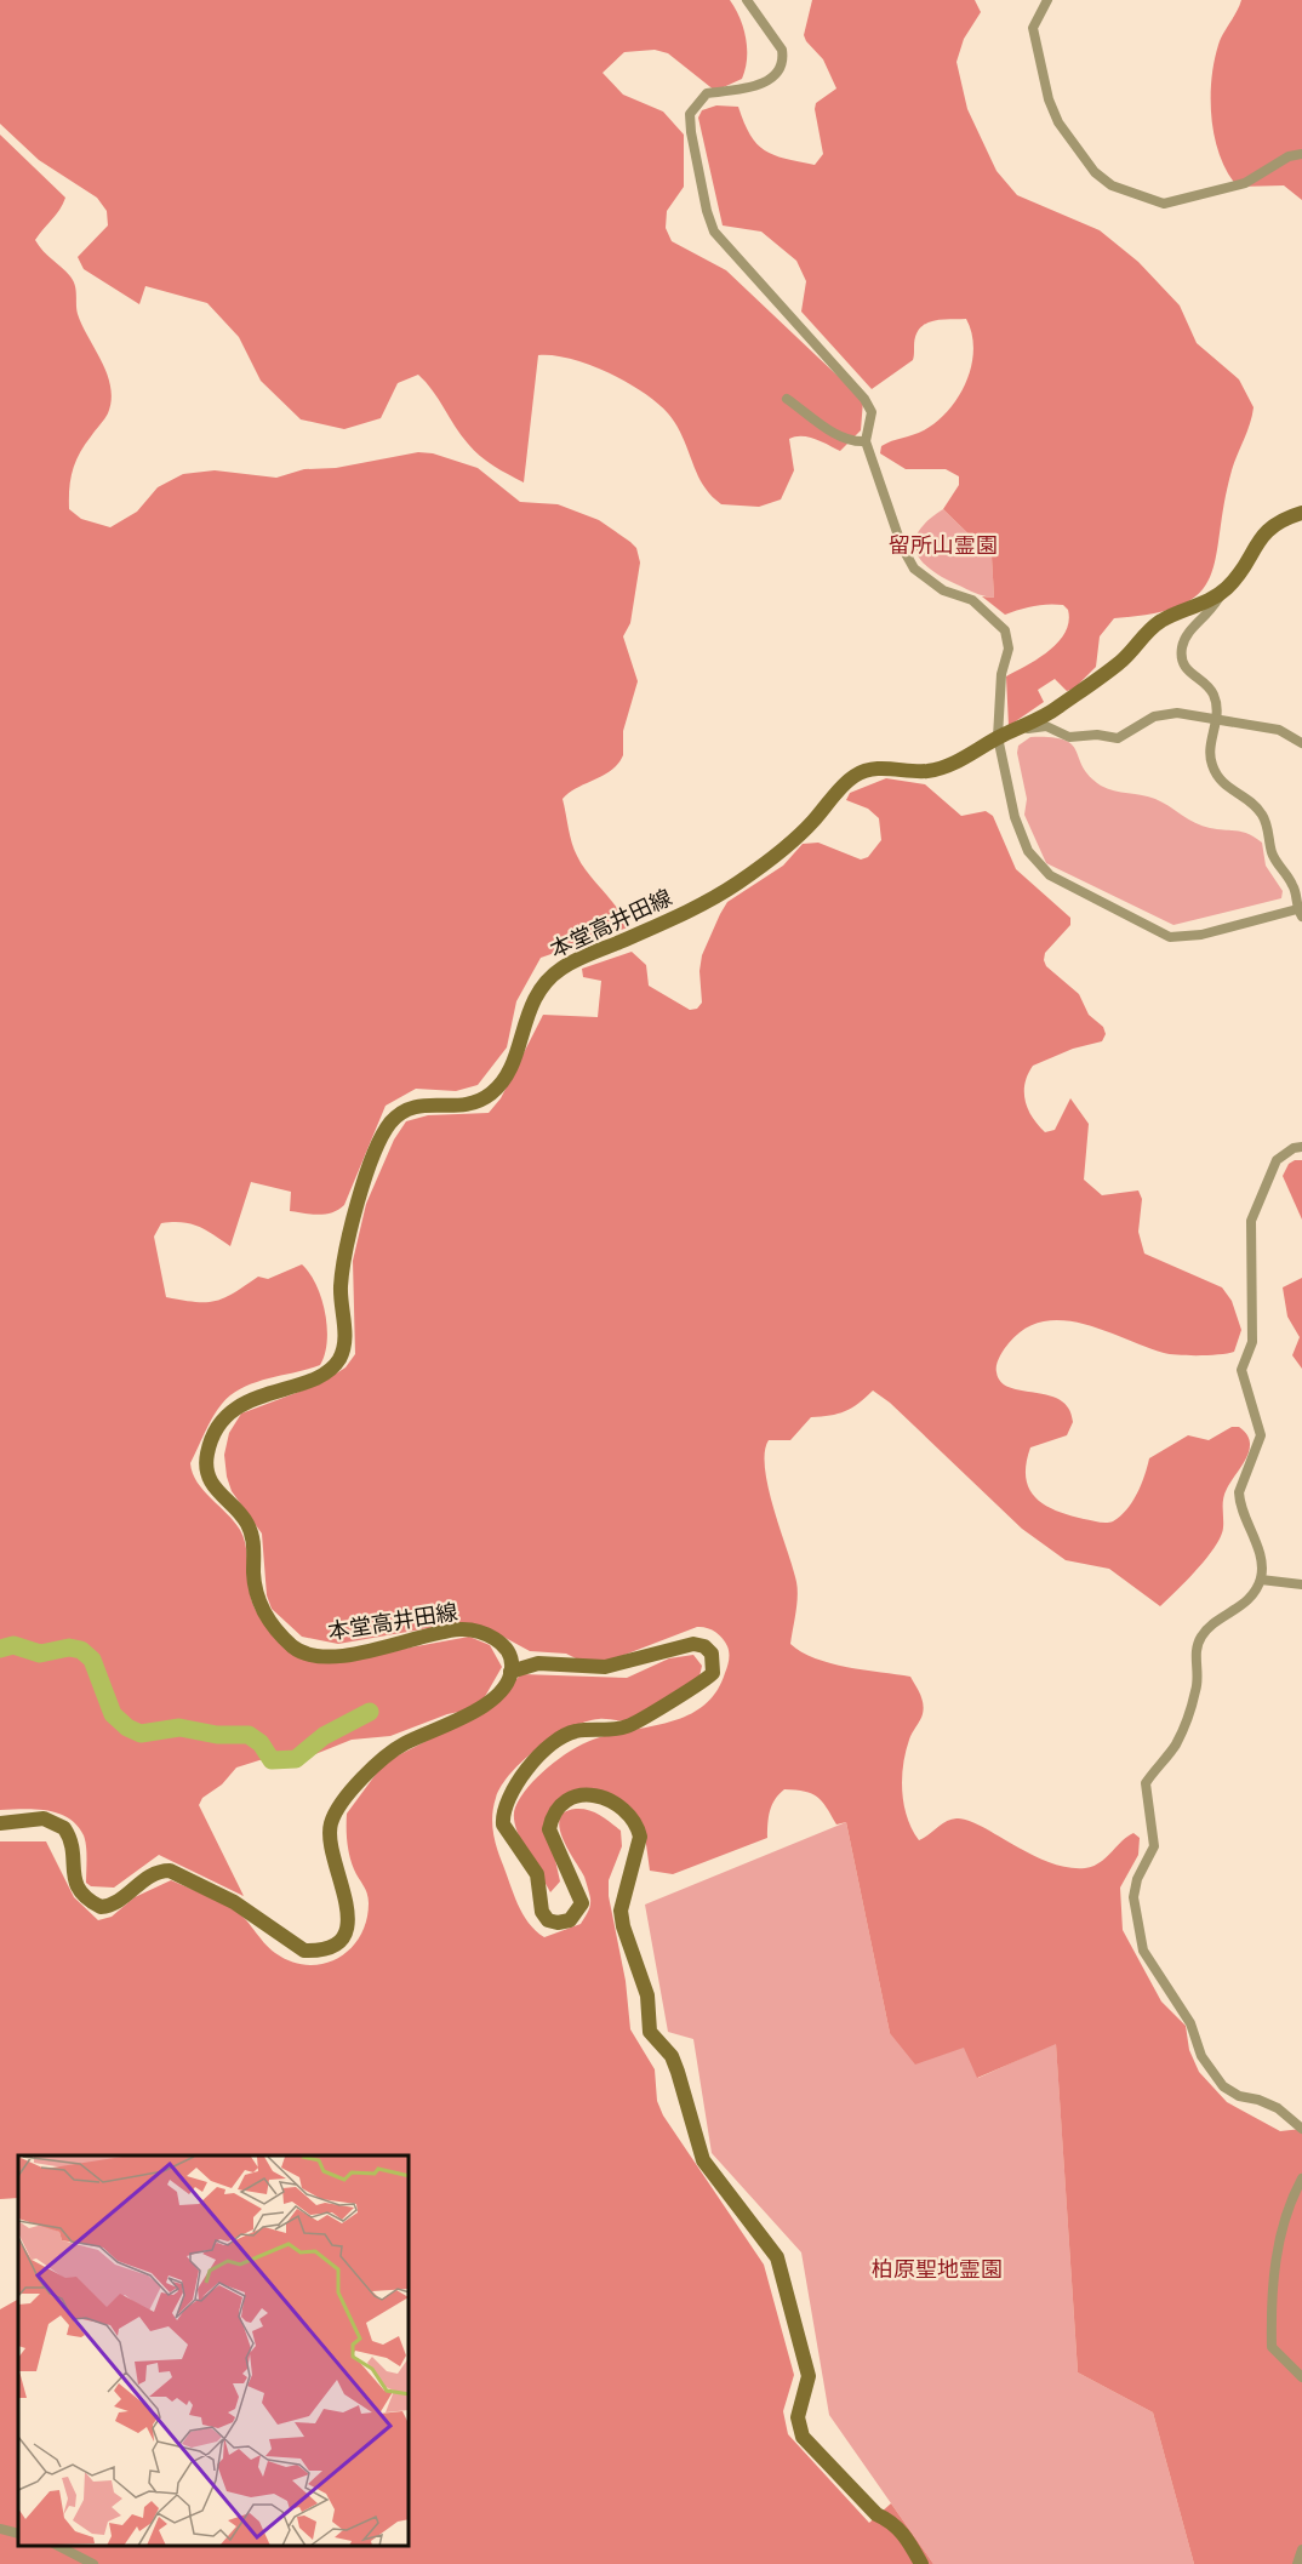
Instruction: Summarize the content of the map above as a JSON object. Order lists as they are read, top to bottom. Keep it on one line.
{"streets":{"main road":["本堂高井田線"]},"parks":["留所山霊園","柏原聖地霊園"]}
